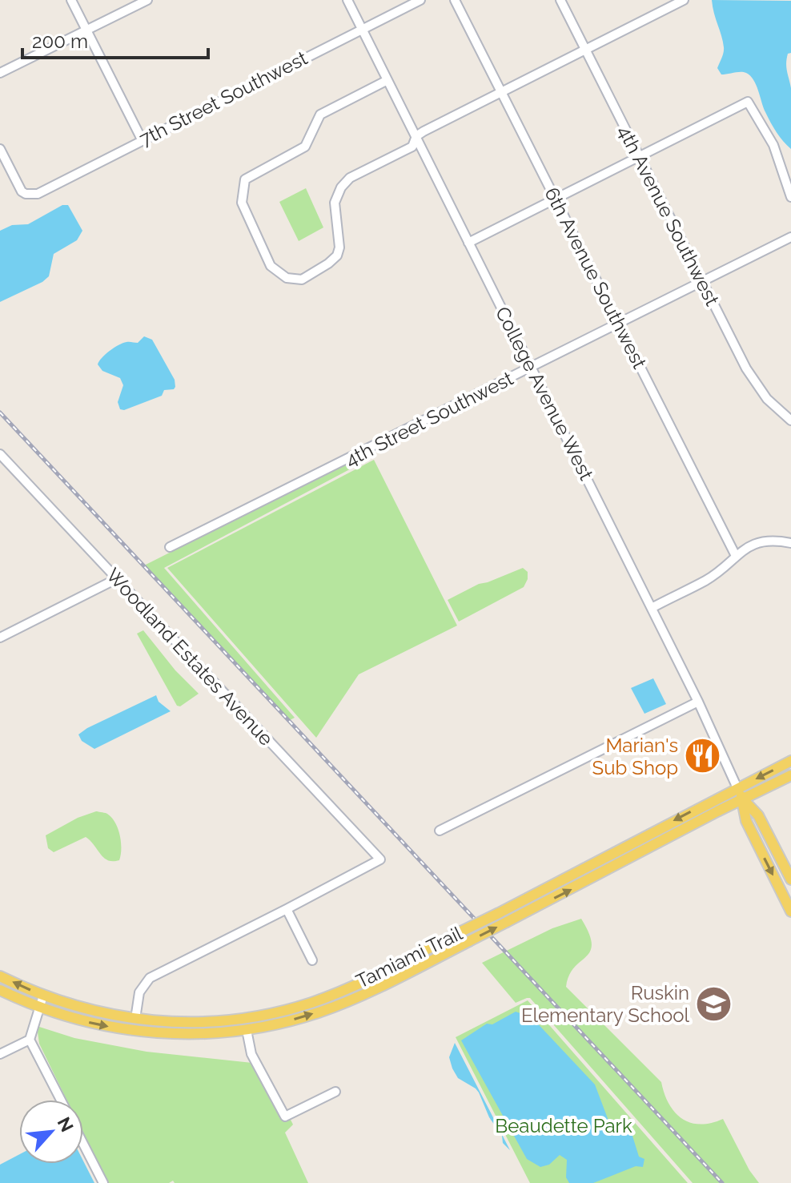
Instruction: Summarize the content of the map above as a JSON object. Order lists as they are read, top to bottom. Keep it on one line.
{"streets":{"main road":["Tamiami Trail"],"street":["7th Street Southwest","4th Avenue Southwest","6th Avenue Southwest","College Avenue West","4th Street Southwest","Woodland Estates Avenue"]},"crossings":[["7th Street Southwest","College Avenue West"],["4th Avenue Southwest","4th Street Southwest"],["6th Avenue Southwest","4th Street Southwest"],["College Avenue West","4th Street Southwest"],["College Avenue West","Tamiami Trail"]],"parks":["Beaudette Park"],"places":{"restaurant":["Marian's Sub Shop"],"school or university":["Ruskin Elementary School"]},"scale_bar":"200 m","north":"top right"}
